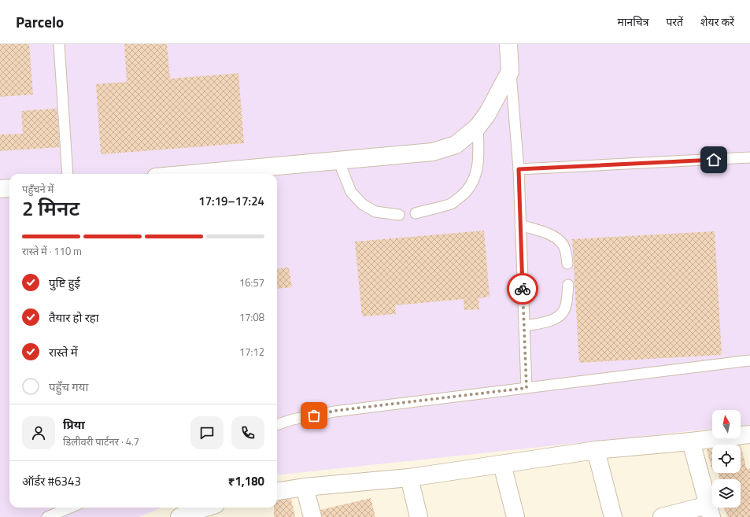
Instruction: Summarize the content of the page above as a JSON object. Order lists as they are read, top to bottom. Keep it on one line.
{"north":"top","page":{"header":"Parcelo","nav":["मानचित्र","परतें","शेयर करें"],"heading":["2 मिनट","पहुँचने में","17:19–17:24"],"panel":["प्रिया","डिलीवरी पार्टनर · 4.7","ऑर्डर #6343","₹1,180"],"bar":"रास्ते में · 110 m","list":[["पुष्टि हुई","16:57"],["तैयार हो रहा","17:08"],["रास्ते में","17:12"],"पहुँच गया"]}}
